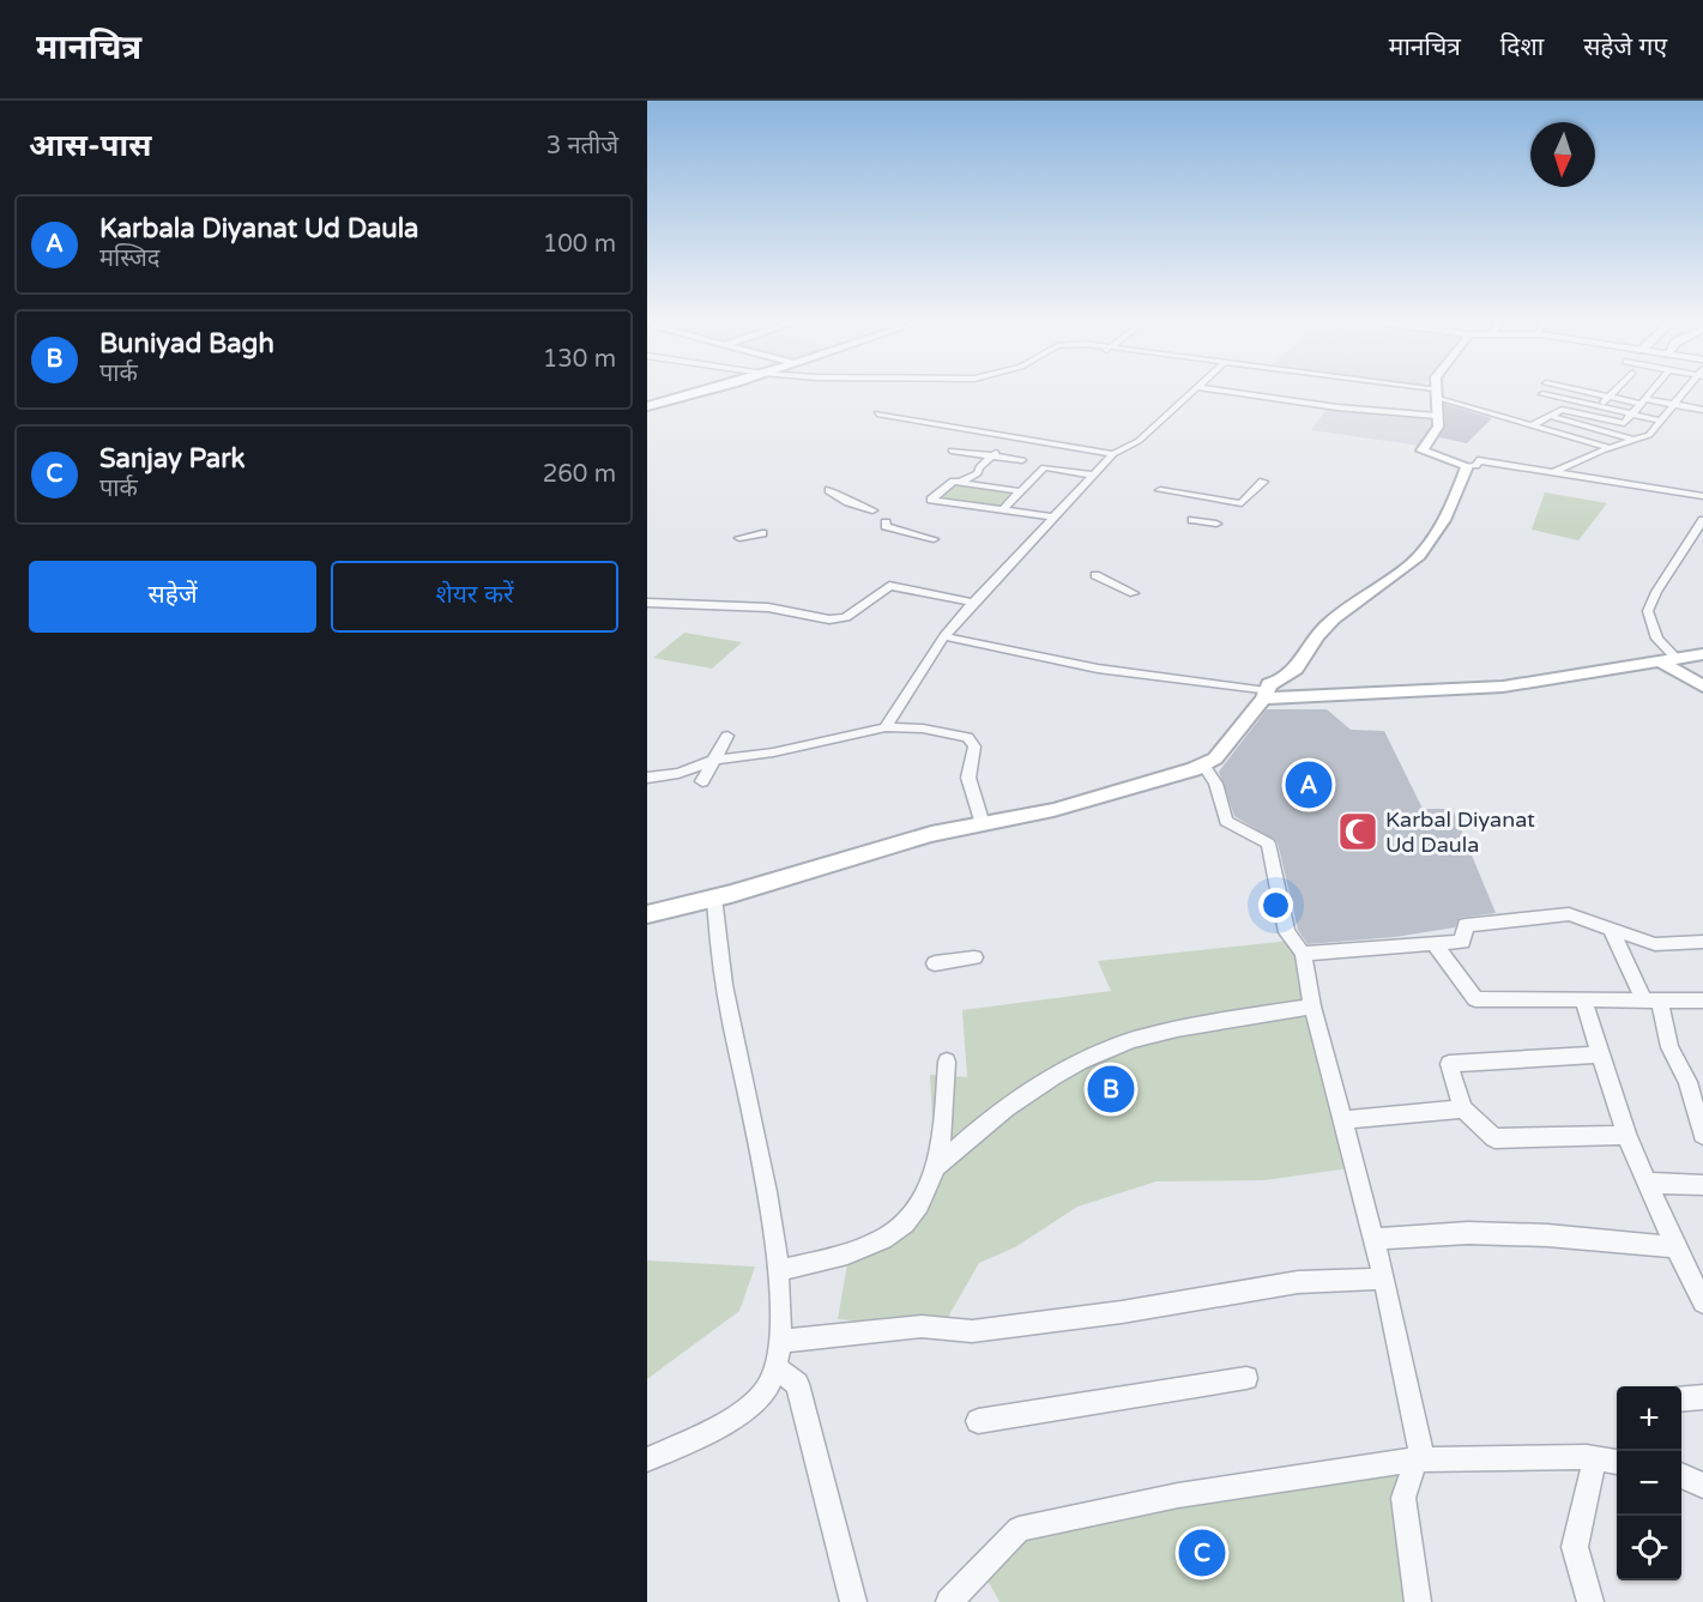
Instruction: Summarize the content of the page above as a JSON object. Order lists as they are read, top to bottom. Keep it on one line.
{"places":{"mosque":["Karbal Diyanat Ud Daula"]},"north":"bottom","page":{"header":"मानचित्र","nav":["मानचित्र","दिशा","सहेजे गए"],"heading":["आस-पास","3 नतीजे"],"list":[{"mark":"A","name":"Karbala Diyanat Ud Daula","note":"मस्जिद","value":"100 m"},{"mark":"B","name":"Buniyad Bagh","note":"पार्क","value":"130 m"},{"mark":"C","name":"Sanjay Park","note":"पार्क","value":"260 m"}],"buttons":["सहेजें","शेयर करें"],"pins":["A","B","C"],"map_buttons":["+","−"]}}
